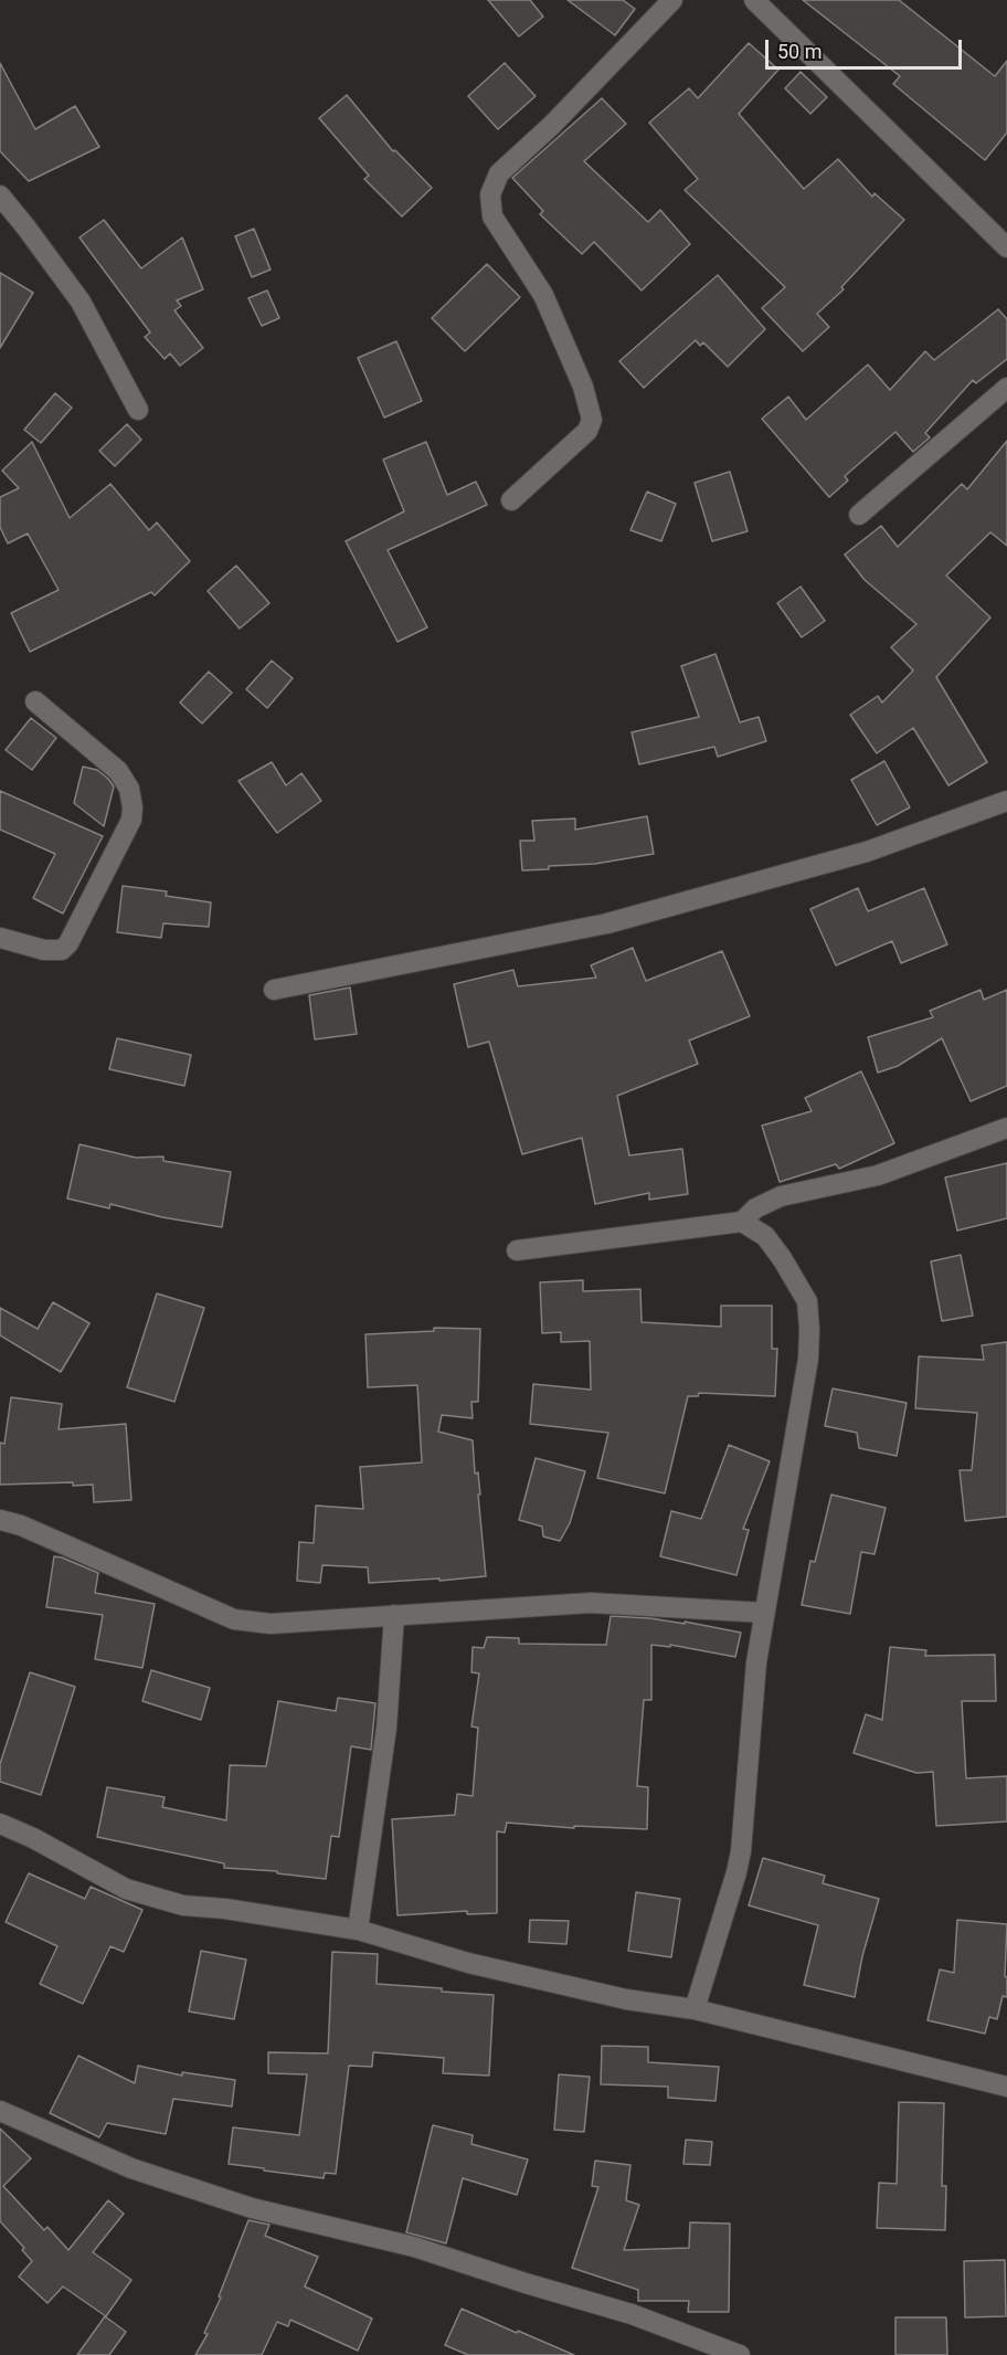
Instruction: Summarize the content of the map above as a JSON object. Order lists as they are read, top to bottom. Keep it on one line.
{"scale_bar":"50 m"}
